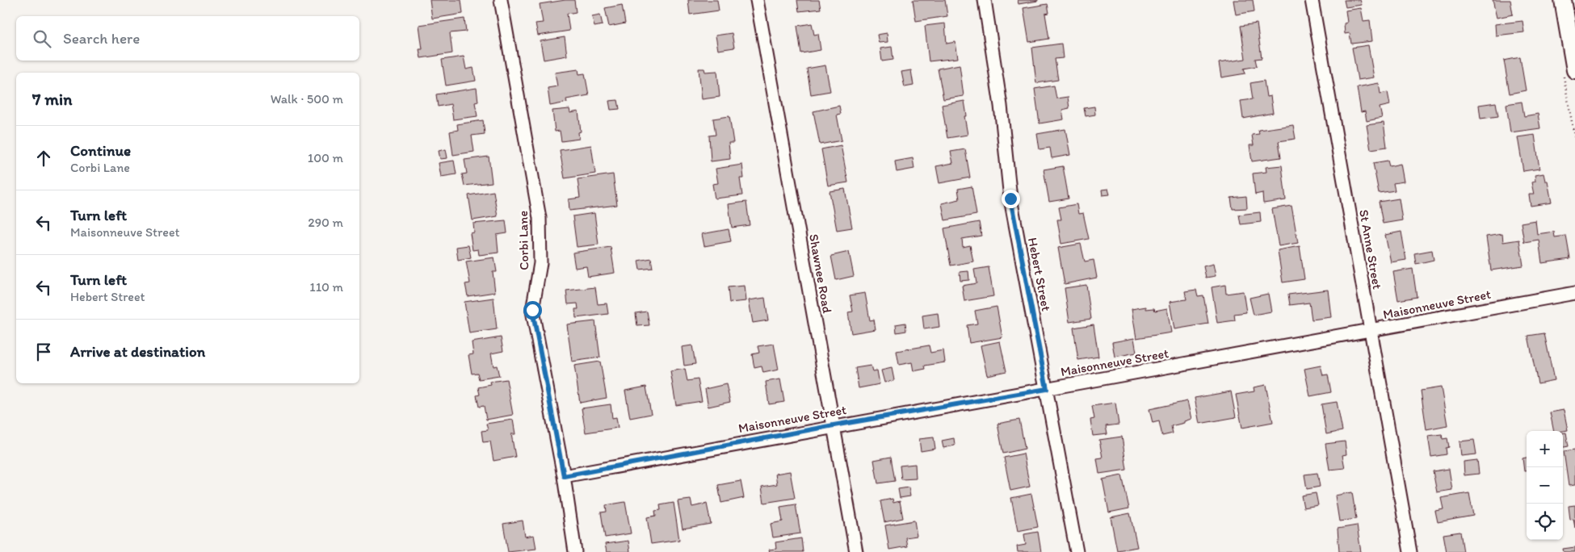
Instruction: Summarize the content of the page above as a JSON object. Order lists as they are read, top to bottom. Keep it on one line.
{"streets":{"street":["Corbi Lane","St Anne Street","Shawnee Road","Hebert Street","Maisonneuve Street"]},"crossings":[["Corbi Lane","Maisonneuve Street"],["St Anne Street","Maisonneuve Street"],["Shawnee Road","Maisonneuve Street"],["Hebert Street","Maisonneuve Street"]],"page":{"search":"Search here","heading":["7 min","Walk · 500 m"],"list":[["Continue","Corbi Lane","100 m"],["Turn left","Maisonneuve Street","290 m"],["Turn left","Hebert Street","110 m"],"Arrive at destination"],"map_buttons":["+","−"]}}
